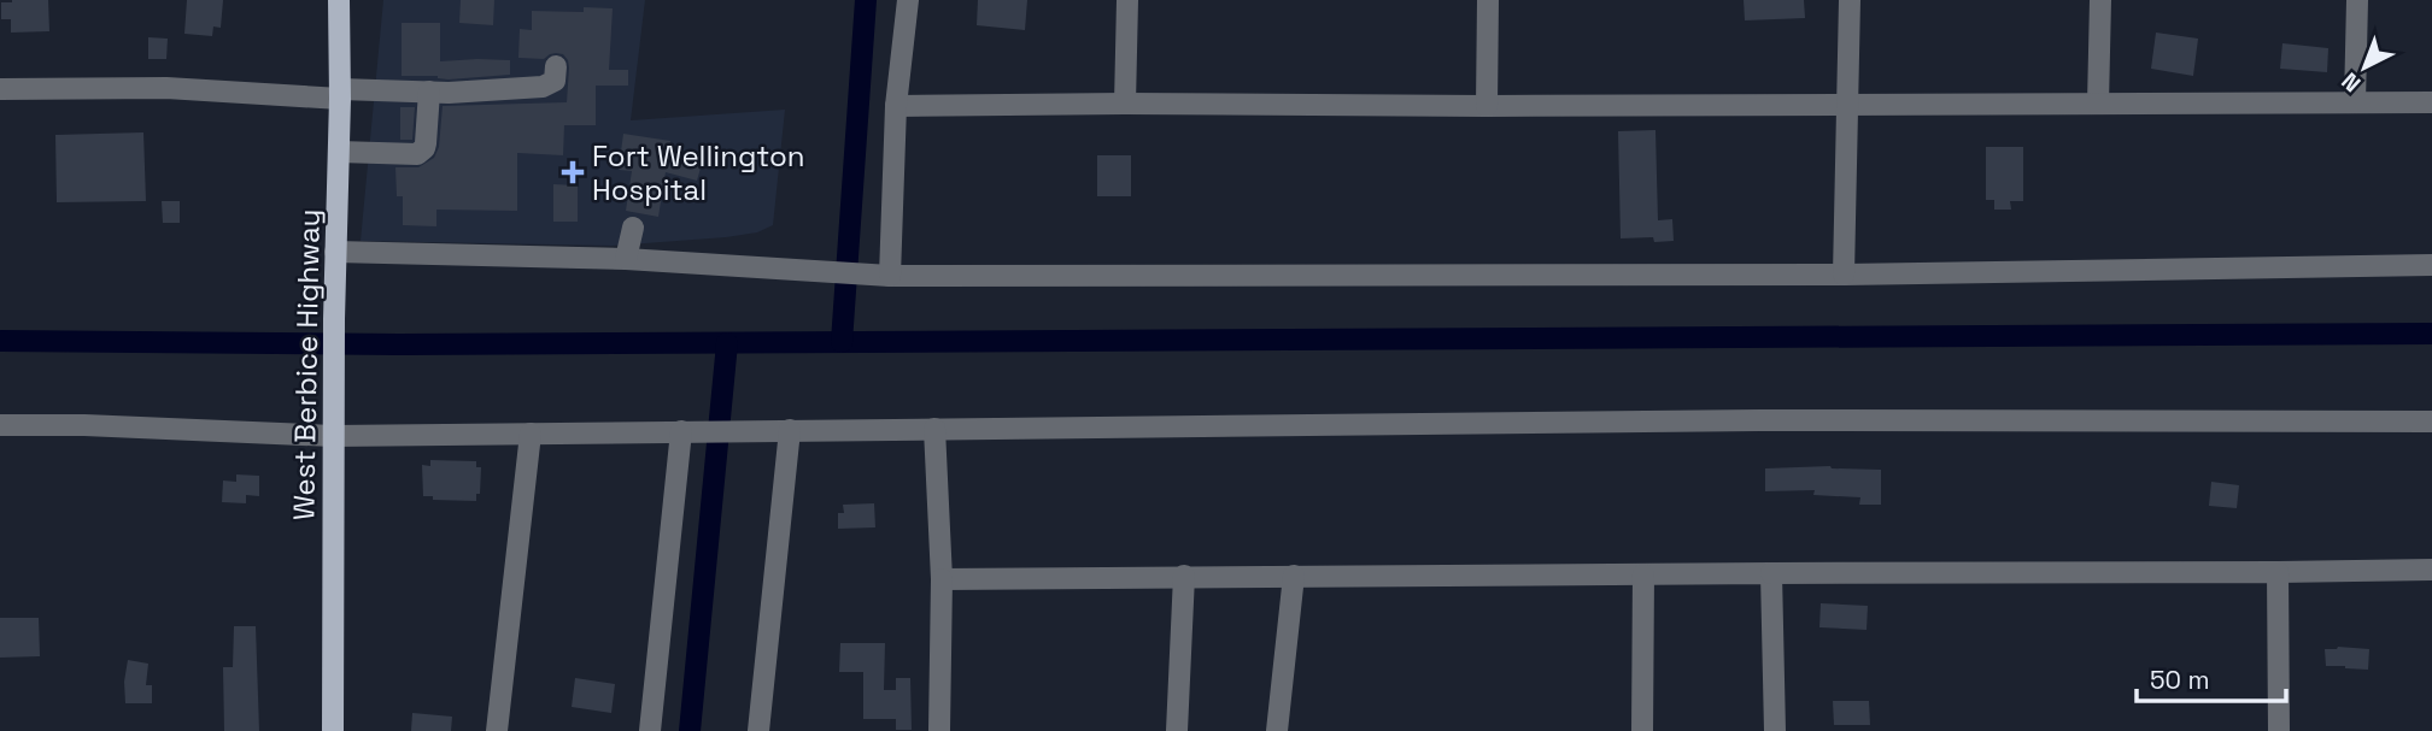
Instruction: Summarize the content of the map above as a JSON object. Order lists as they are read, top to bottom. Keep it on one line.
{"streets":{"main road":["West Berbice Highway"]},"places":{"health":["Fort Wellington Hospital"]},"scale_bar":"50 m","north":"bottom left"}
